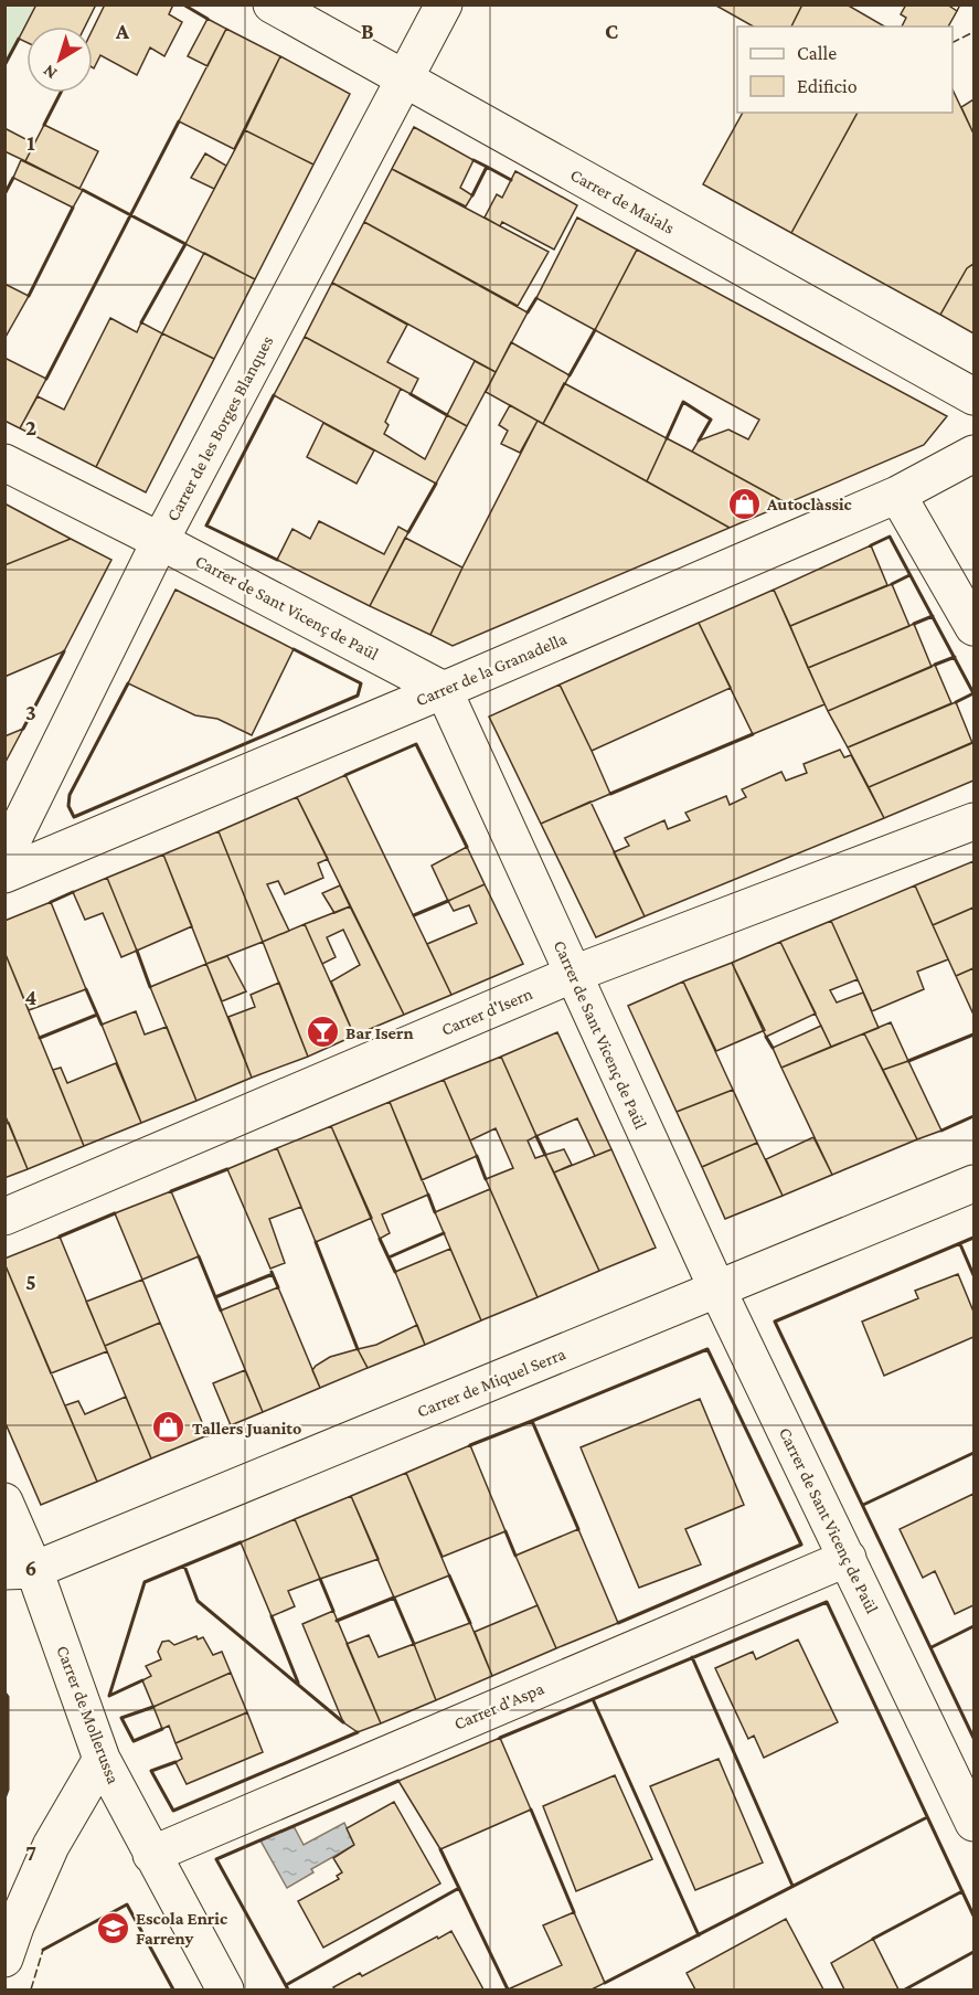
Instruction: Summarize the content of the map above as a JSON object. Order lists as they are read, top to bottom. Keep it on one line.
{"streets":{"street":["Carrer de Maials","Carrer de les Borges Blanques","Carrer de Sant Vicenç de Paül","Carrer de la Granadella","Carrer d'Isern","Carrer de Miquel Serra","Carrer d'Aspa","Carrer de Mollerussa"]},"crossings":[["Carrer de Maials","Carrer de les Borges Blanques"],["Carrer de les Borges Blanques","Carrer de Sant Vicenç de Paül"],["Carrer de Sant Vicenç de Paül","Carrer de la Granadella"],["Carrer de Sant Vicenç de Paül","Carrer d'Isern"],["Carrer de Sant Vicenç de Paül","Carrer de Miquel Serra"],["Carrer de Sant Vicenç de Paül","Carrer d'Aspa"],["Carrer de Miquel Serra","Carrer de Mollerussa"],["Carrer d'Aspa","Carrer de Mollerussa"]],"places":{"shop":["Autoclàssic","Tallers Juanito"],"bar":["Bar Isern"],"school or university":["Escola Enric Farreny"]},"legend":["Calle","Edificio"],"north":"bottom left","grid":{"columns":["A","B","C"],"rows":["1","2","3","4","5","6","7"]}}
